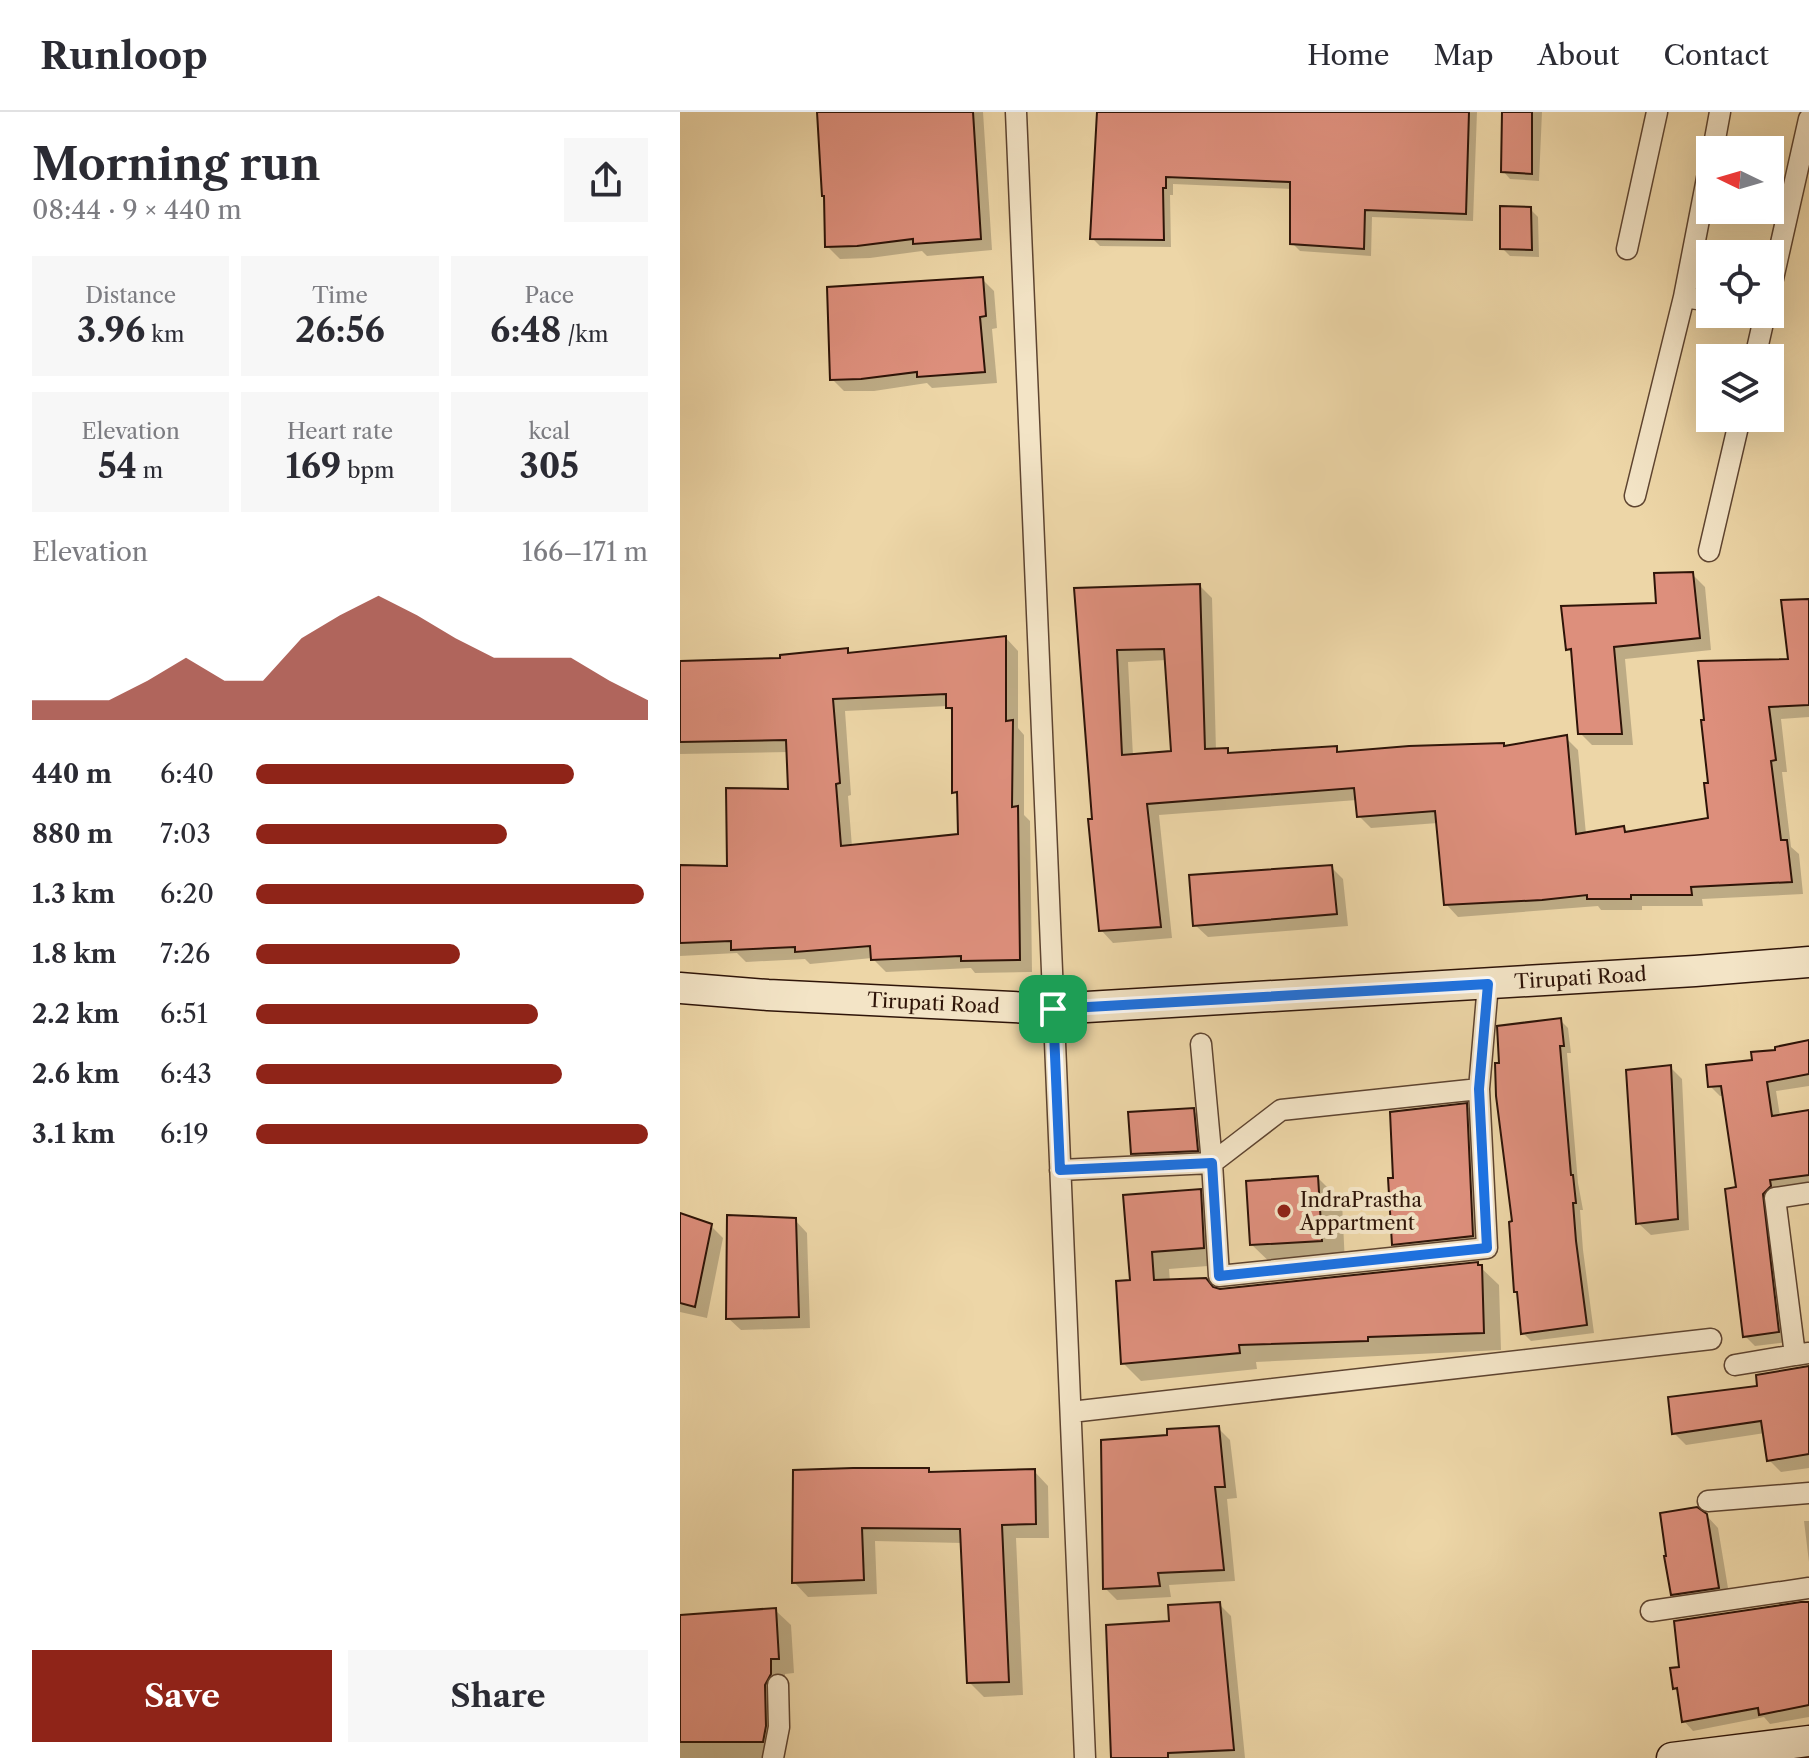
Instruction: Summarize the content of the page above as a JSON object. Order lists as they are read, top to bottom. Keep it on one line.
{"streets":{"street":["Tirupati Road"]},"places":["IndraPrastha Appartment"],"north":"left","page":{"header":"Runloop","nav":["Home","Map","About","Contact"],"heading":["Morning run","08:44 · 9 × 440 m"],"stats":[["Distance","3.96 km"],["Time","26:56"],["Pace","6:48 /km"],["Elevation","54 m"],["Heart rate","169 bpm"],["kcal","305"]],"chart":["Elevation","166–171 m"],"list":[{"name":"440 m","note":"6:40"},{"name":"880 m","note":"7:03"},{"name":"1.3 km","note":"6:20"},{"name":"1.8 km","note":"7:26"},{"name":"2.2 km","note":"6:51"},{"name":"2.6 km","note":"6:43"},{"name":"3.1 km","note":"6:19"}],"buttons":["Save","Share"]}}
